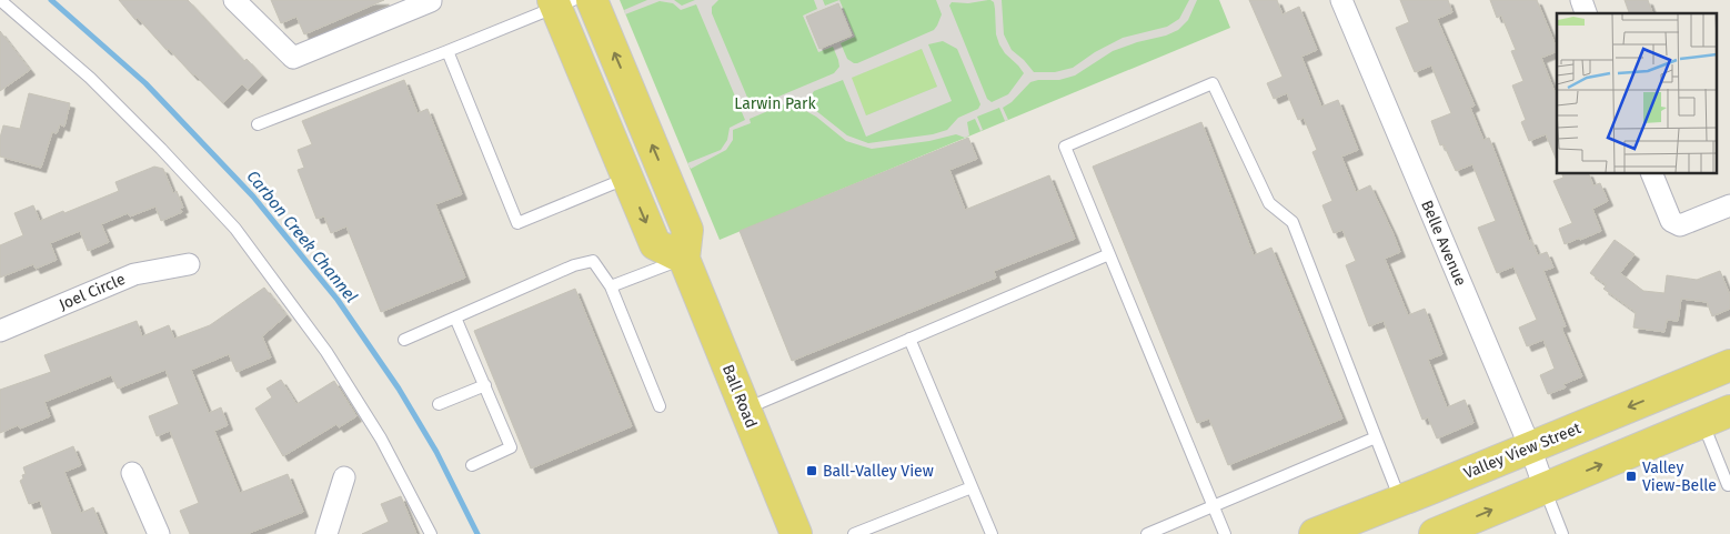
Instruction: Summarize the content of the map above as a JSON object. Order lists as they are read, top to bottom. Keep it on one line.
{"streets":{"main road":["Ball Road","Valley View Street"],"street":["Belle Avenue","Joel Circle"]},"crossings":[["Belle Avenue","Valley View Street"]],"water":["Carbon Creek Channel"],"parks":["Larwin Park"],"places":{"transit":["Ball-Valley View","Valley View-Belle"]}}
